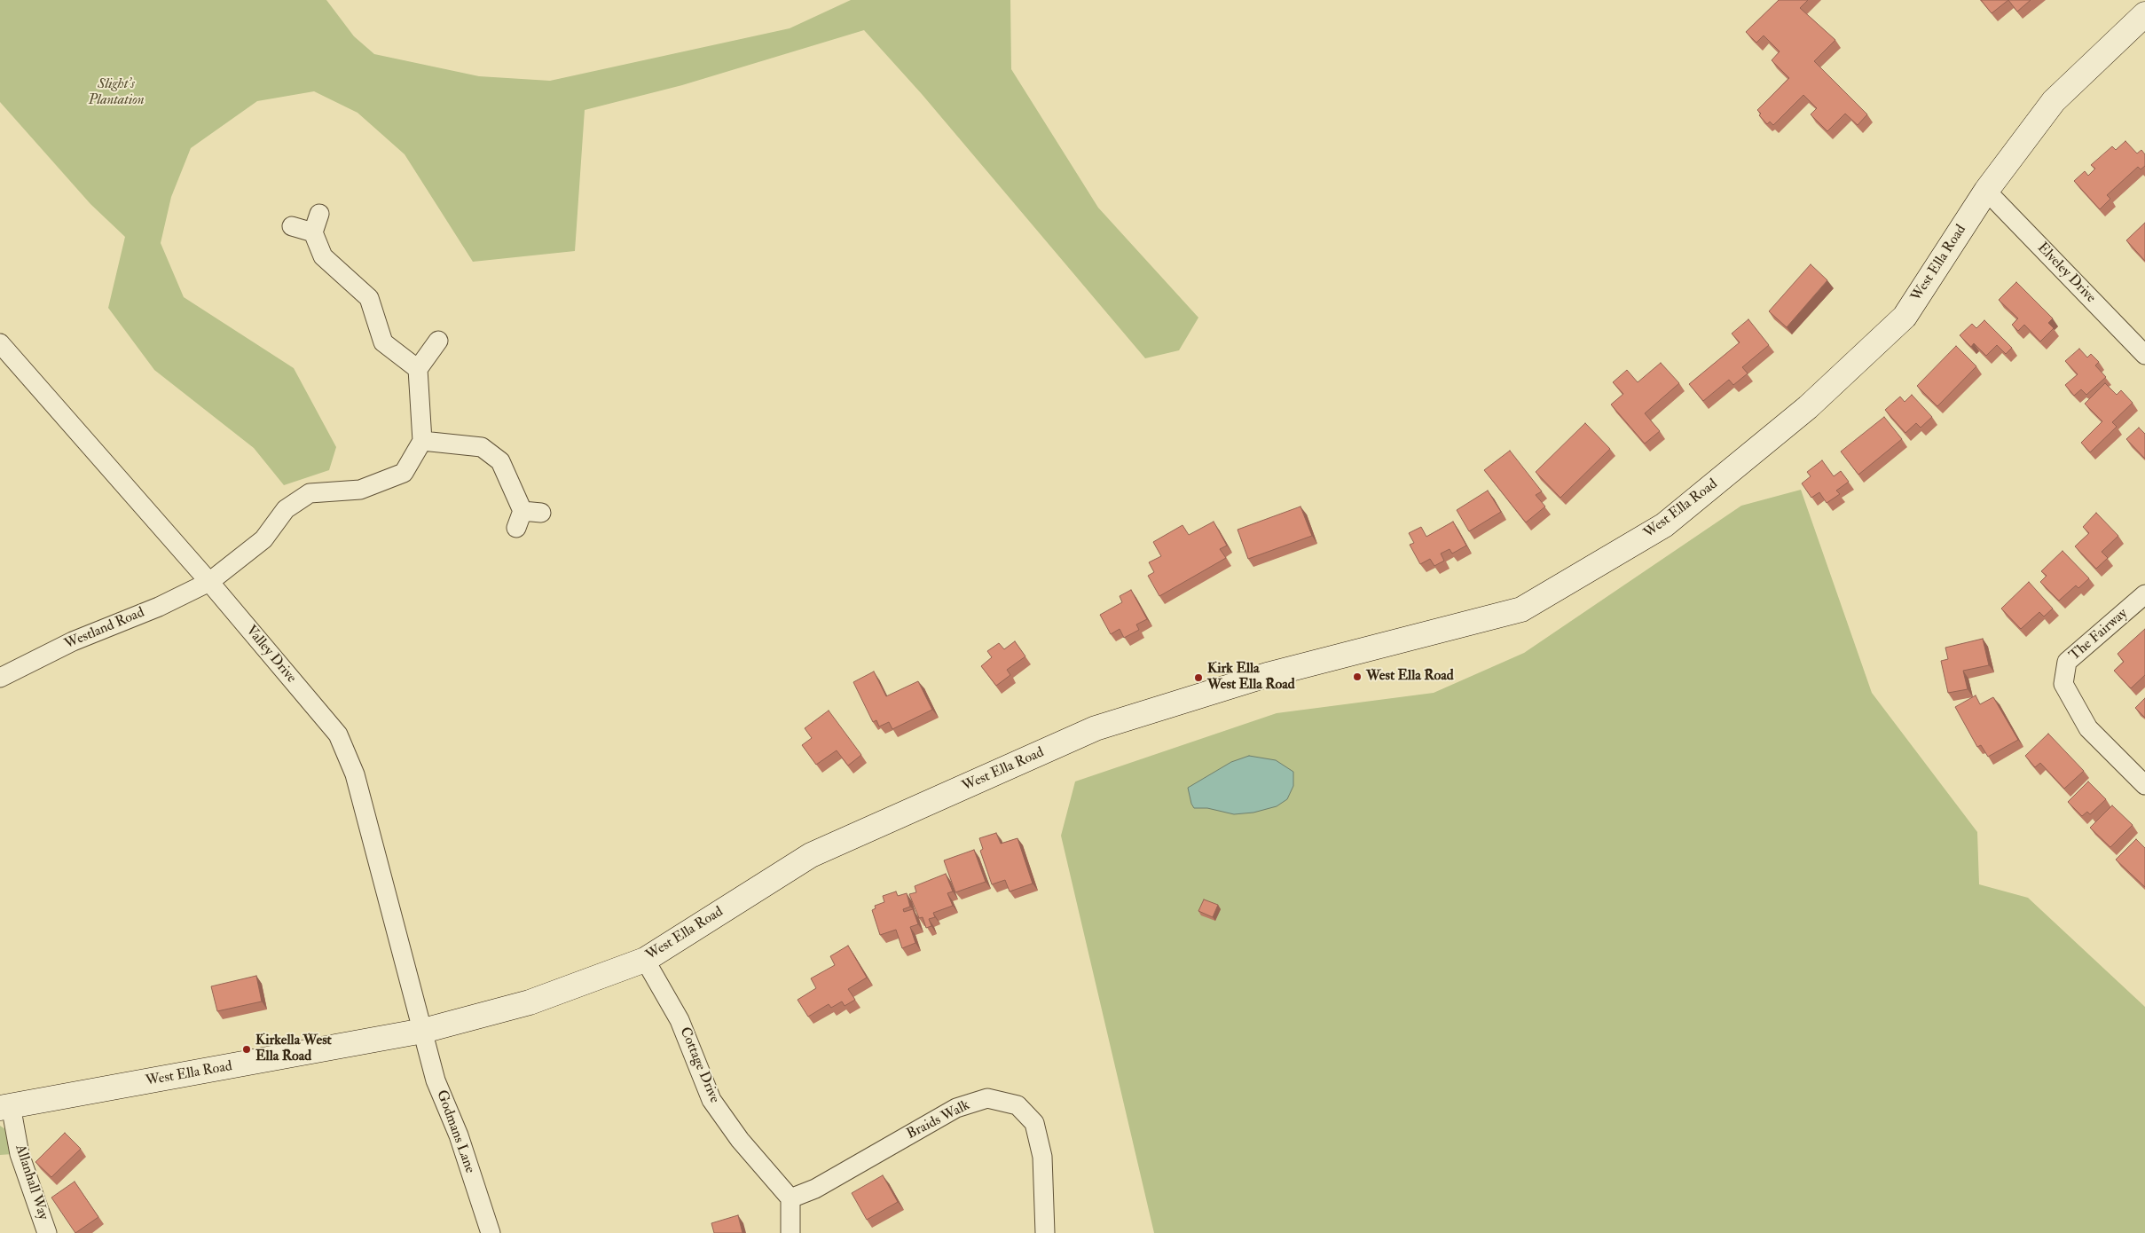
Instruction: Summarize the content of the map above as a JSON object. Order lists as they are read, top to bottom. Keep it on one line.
{"streets":{"street":["West Ella Road","Elveley Drive","Westland Road","The Fairway","Valley Drive","Cottage Drive","Braids Walk","Godmans Lane","Allanhall Way"]},"crossings":[["West Ella Road","Elveley Drive"],["West Ella Road","Valley Drive"],["West Ella Road","Cottage Drive"],["West Ella Road","Godmans Lane"],["West Ella Road","Allanhall Way"],["Westland Road","Valley Drive"],["Valley Drive","Godmans Lane"],["Cottage Drive","Braids Walk"]],"parks":["Slight's Plantation"],"places":["West Ella Road","Kirk Ella West Ella Road","Kirkella West Ella Road"]}
